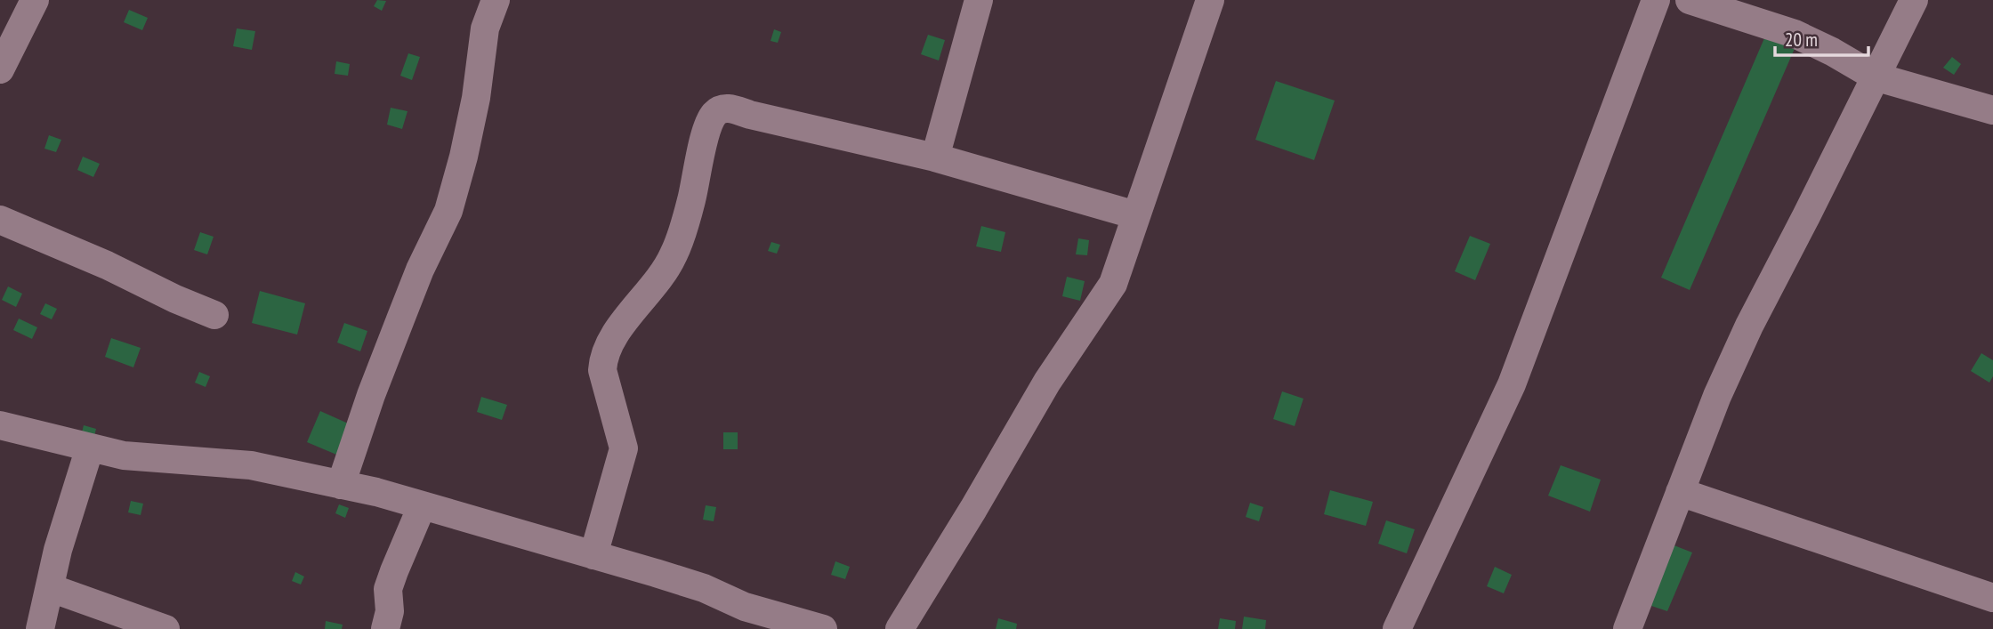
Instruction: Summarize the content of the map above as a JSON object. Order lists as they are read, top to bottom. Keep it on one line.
{"scale_bar":"20 m"}
